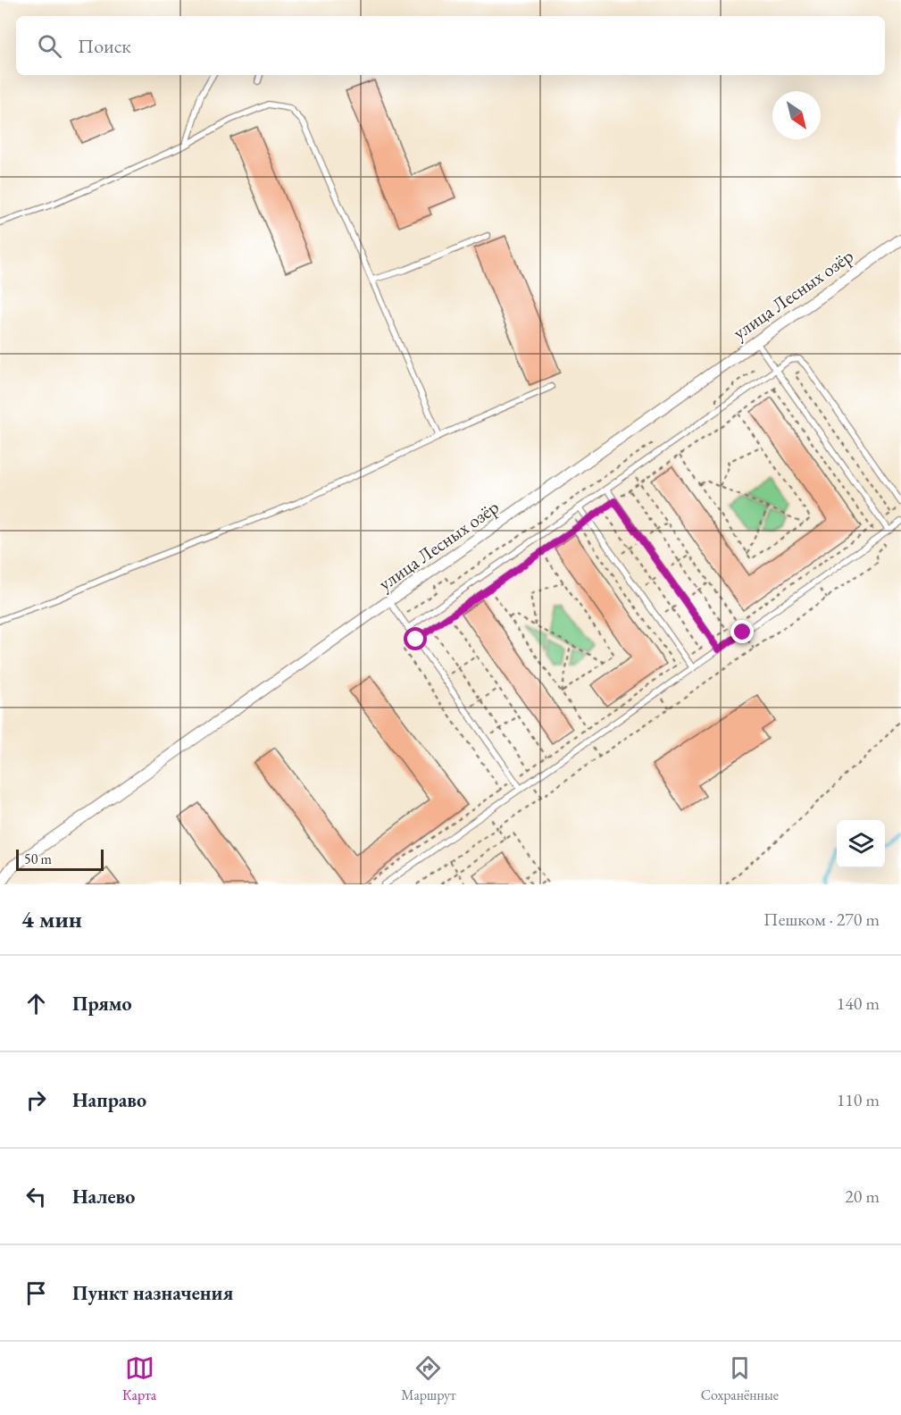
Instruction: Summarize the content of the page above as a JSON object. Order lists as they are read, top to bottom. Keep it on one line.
{"streets":{"street":["улица Лесных озёр"]},"scale_bar":"50 m","north":"bottom right","page":{"search":"Поиск","scale":"50 m","heading":["4 мин","Пешком · 270 m"],"list":[["Прямо","140 m"],["Направо","110 m"],["Налево","20 m"],"Пункт назначения"],"nav":["Карта","Маршрут","Сохранённые"]}}
